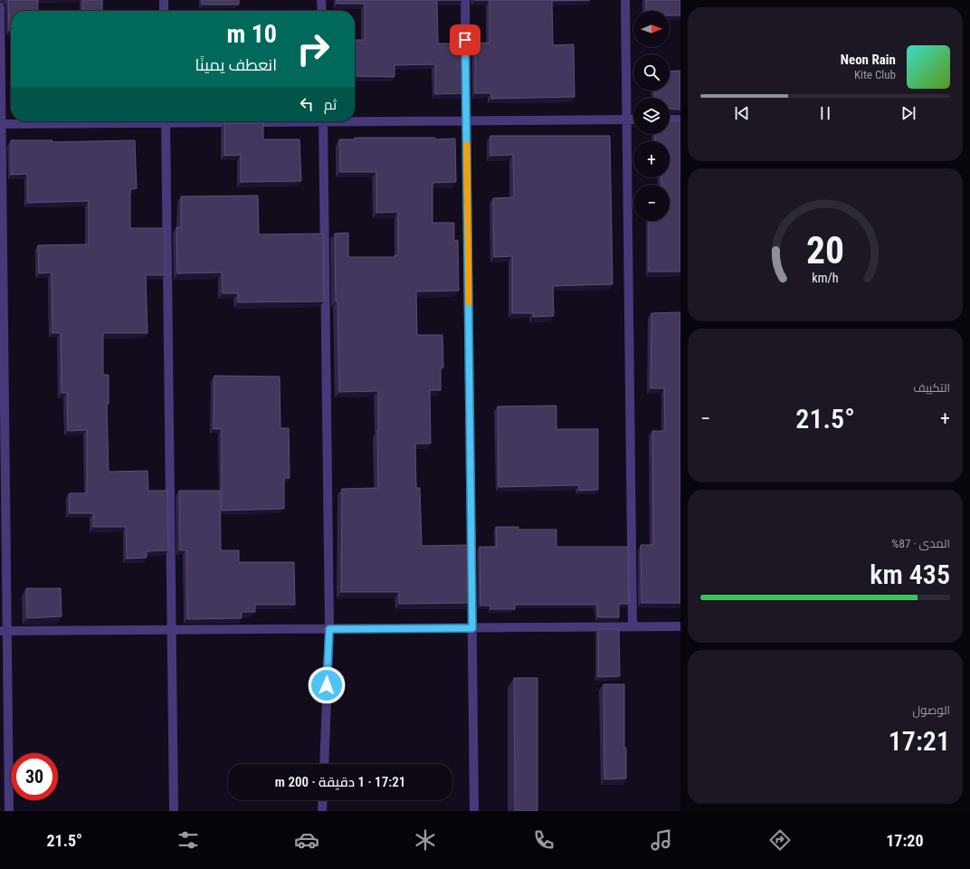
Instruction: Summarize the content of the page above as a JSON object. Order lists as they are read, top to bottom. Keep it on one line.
{"north":"right","page":{"map_buttons":["+","−"],"turn":["10 m","انعطف يمينًا"],"song":["Neon Rain","Kite Club"],"then":"ثم","tile":["التكييف",["المدى · 87%","435 km"],["الوصول","17:21"]],"heat":["−","21.5°","+"],"limit":"30","trip":"17:21 · 1 دقيقة · 200 m","tabs":["17:20","21.5°"],"gauge":["20","km/h"]}}
